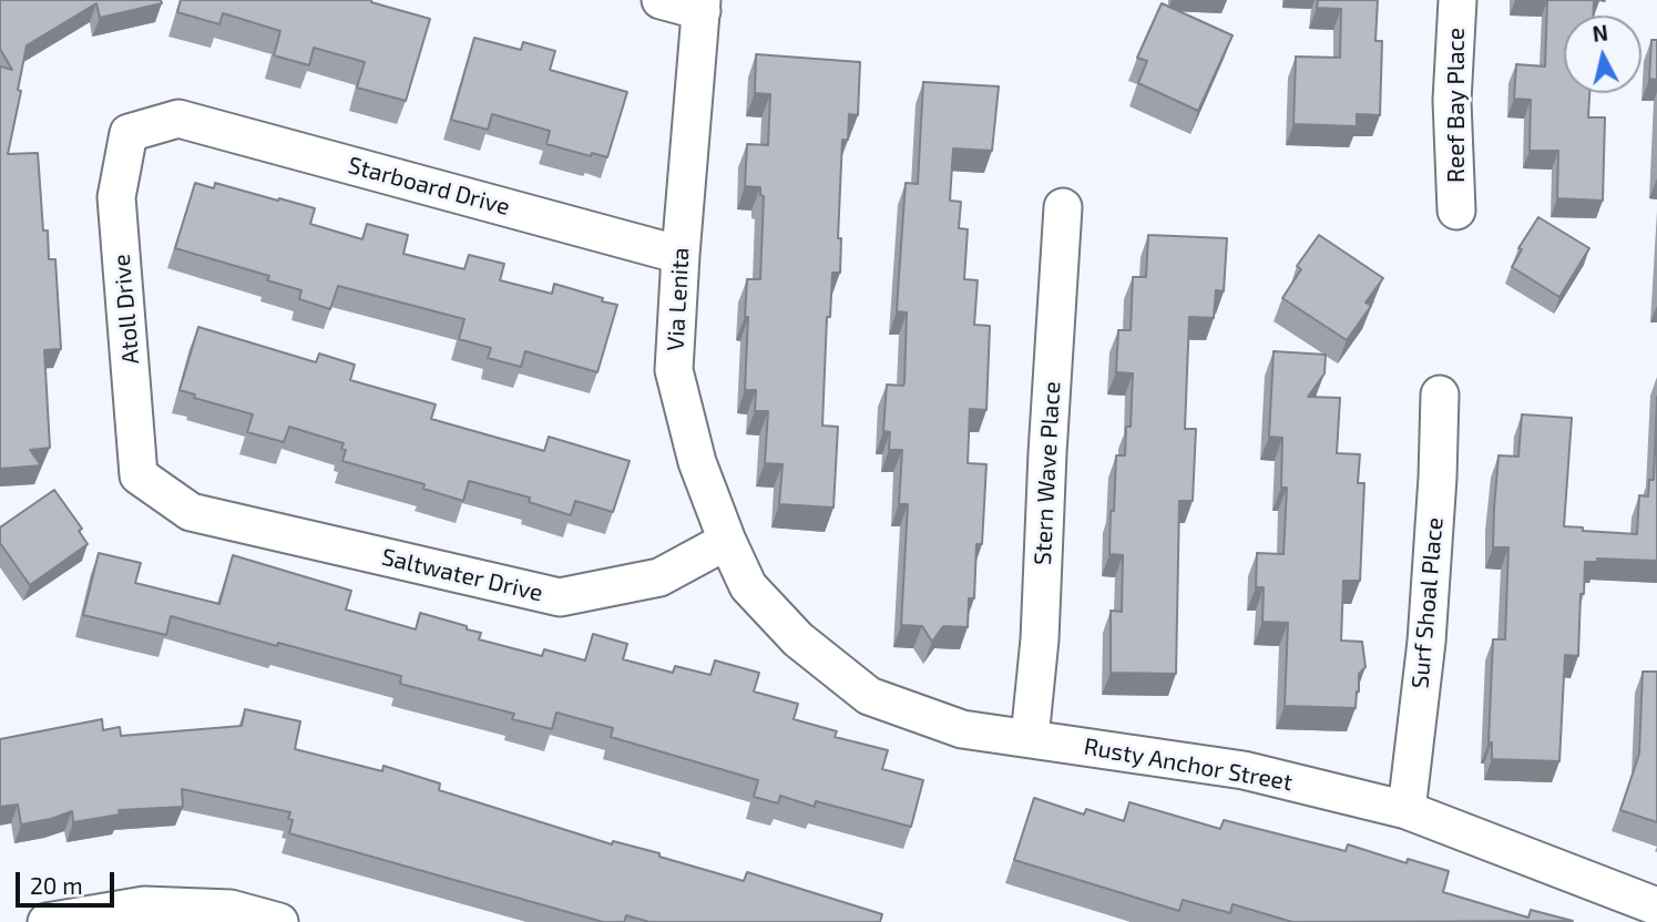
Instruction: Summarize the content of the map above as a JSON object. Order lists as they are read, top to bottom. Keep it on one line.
{"streets":{"street":["Reef Bay Place","Starboard Drive","Via Lenita","Atoll Drive","Stern Wave Place","Saltwater Drive","Surf Shoal Place","Rusty Anchor Street"]},"crossings":[["Starboard Drive","Via Lenita"],["Starboard Drive","Atoll Drive"],["Via Lenita","Saltwater Drive"],["Via Lenita","Rusty Anchor Street"],["Atoll Drive","Saltwater Drive"],["Stern Wave Place","Rusty Anchor Street"],["Surf Shoal Place","Rusty Anchor Street"]],"scale_bar":"20 m","north":"top"}
